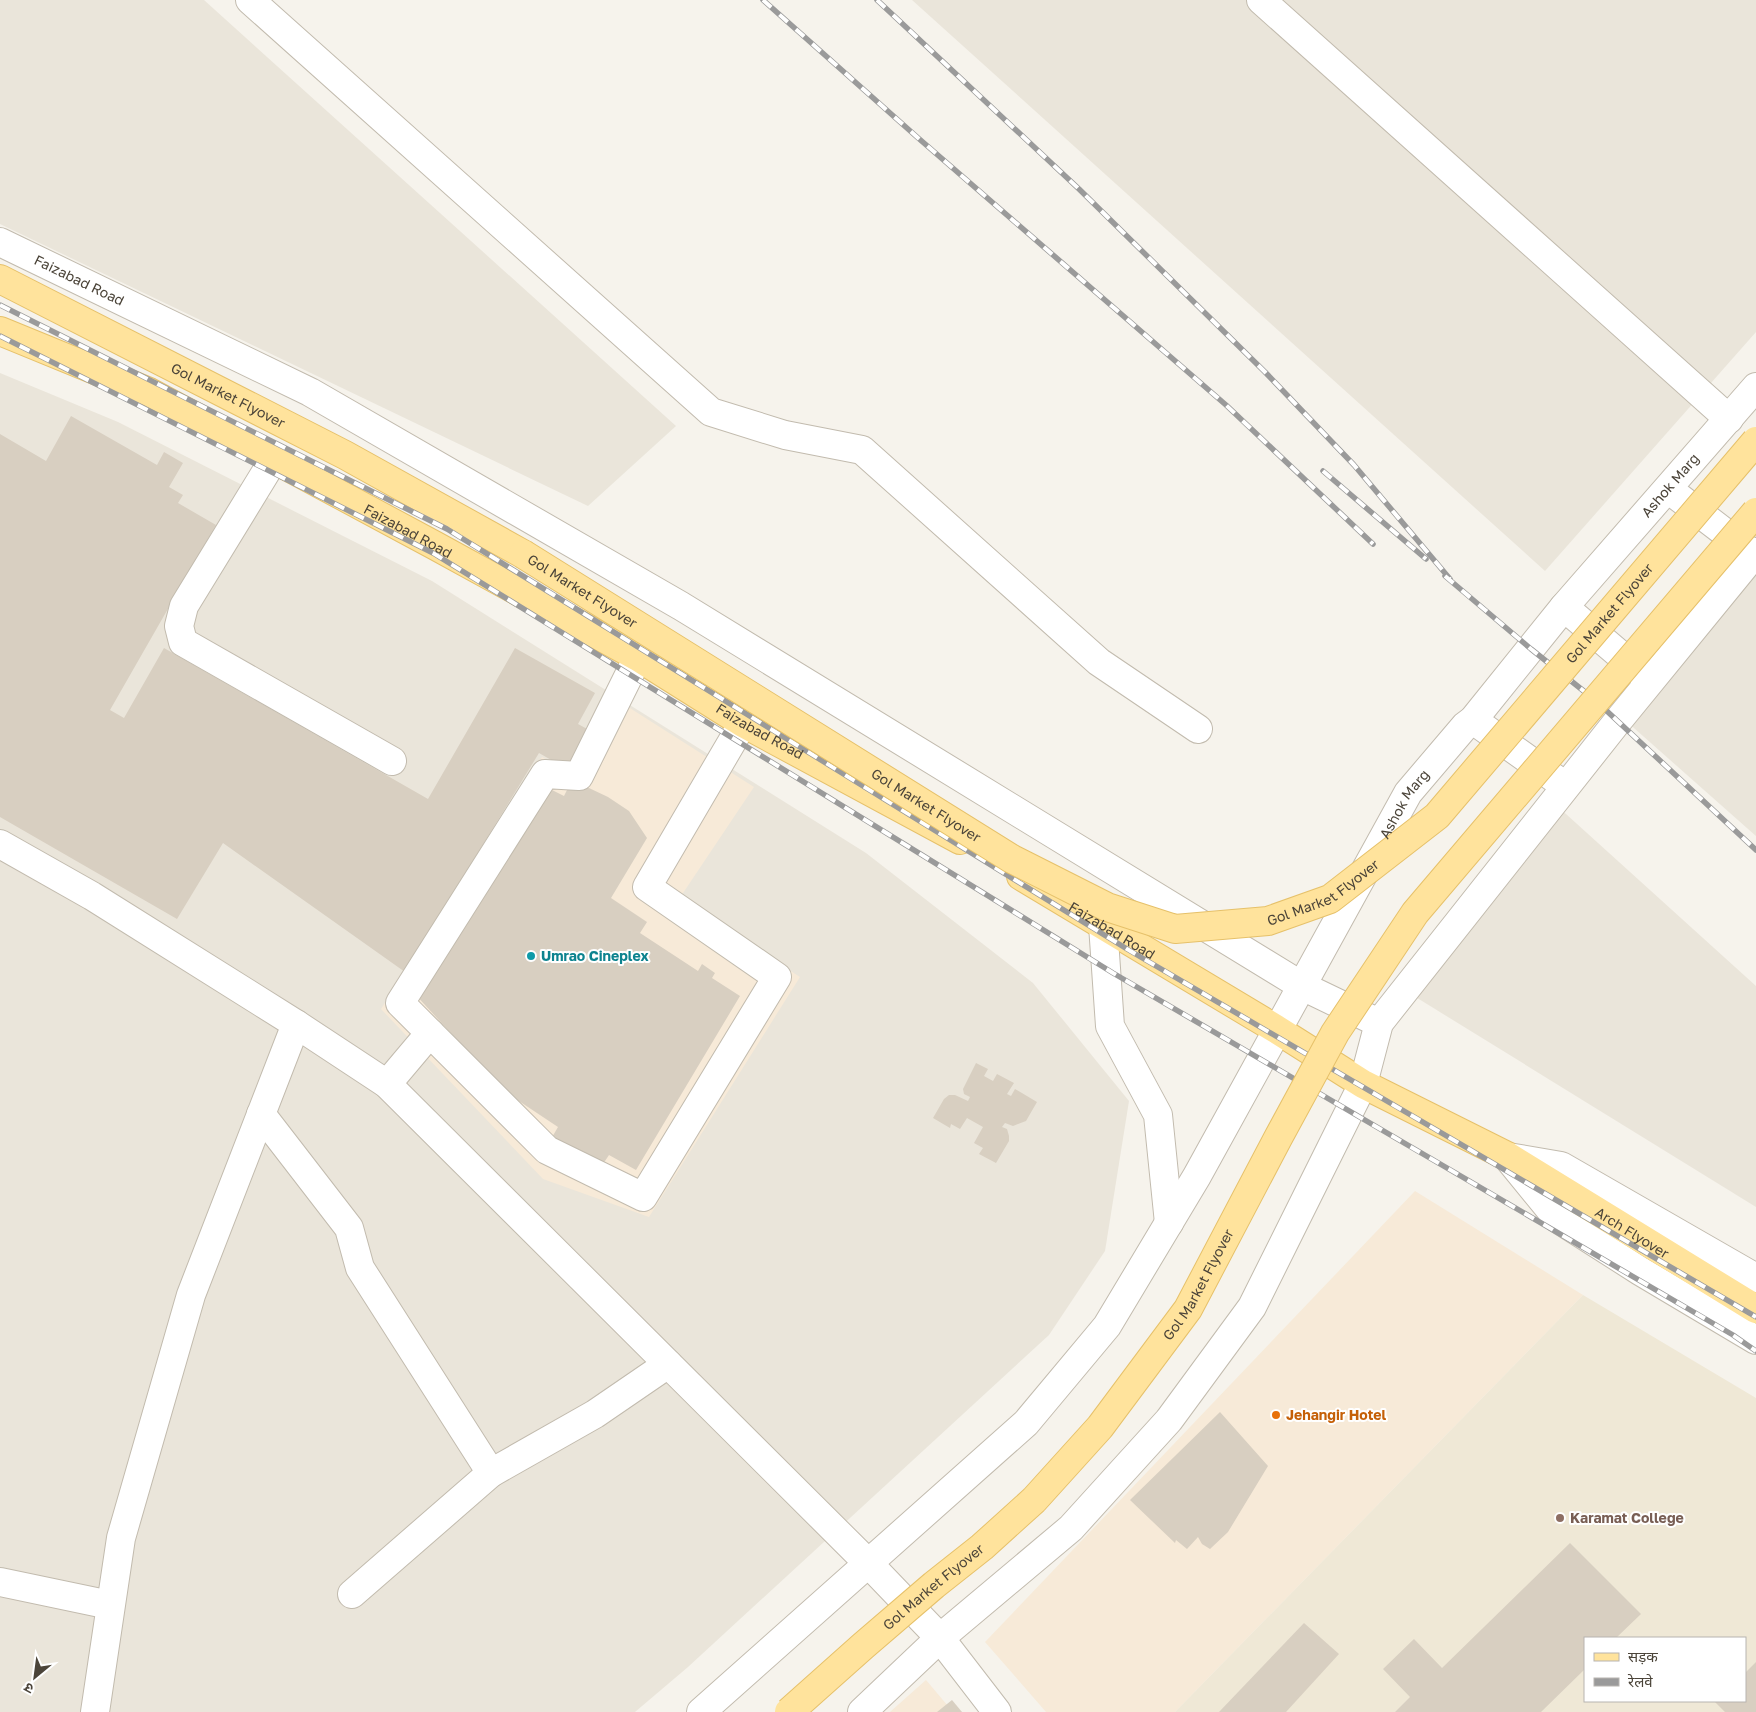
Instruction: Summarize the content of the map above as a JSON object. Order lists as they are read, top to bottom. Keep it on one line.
{"streets":{"main road":["Faizabad Road","Gol Market Flyover","Arch Flyover"],"street":["Ashok Marg"]},"crossings":[["Faizabad Road","Ashok Marg"],["Faizabad Road","Arch Flyover"]],"places":["Umrao Cineplex","Jehangir Hotel","Karamat College"],"legend":["सड़क","रेलवे"],"north":"bottom left"}
